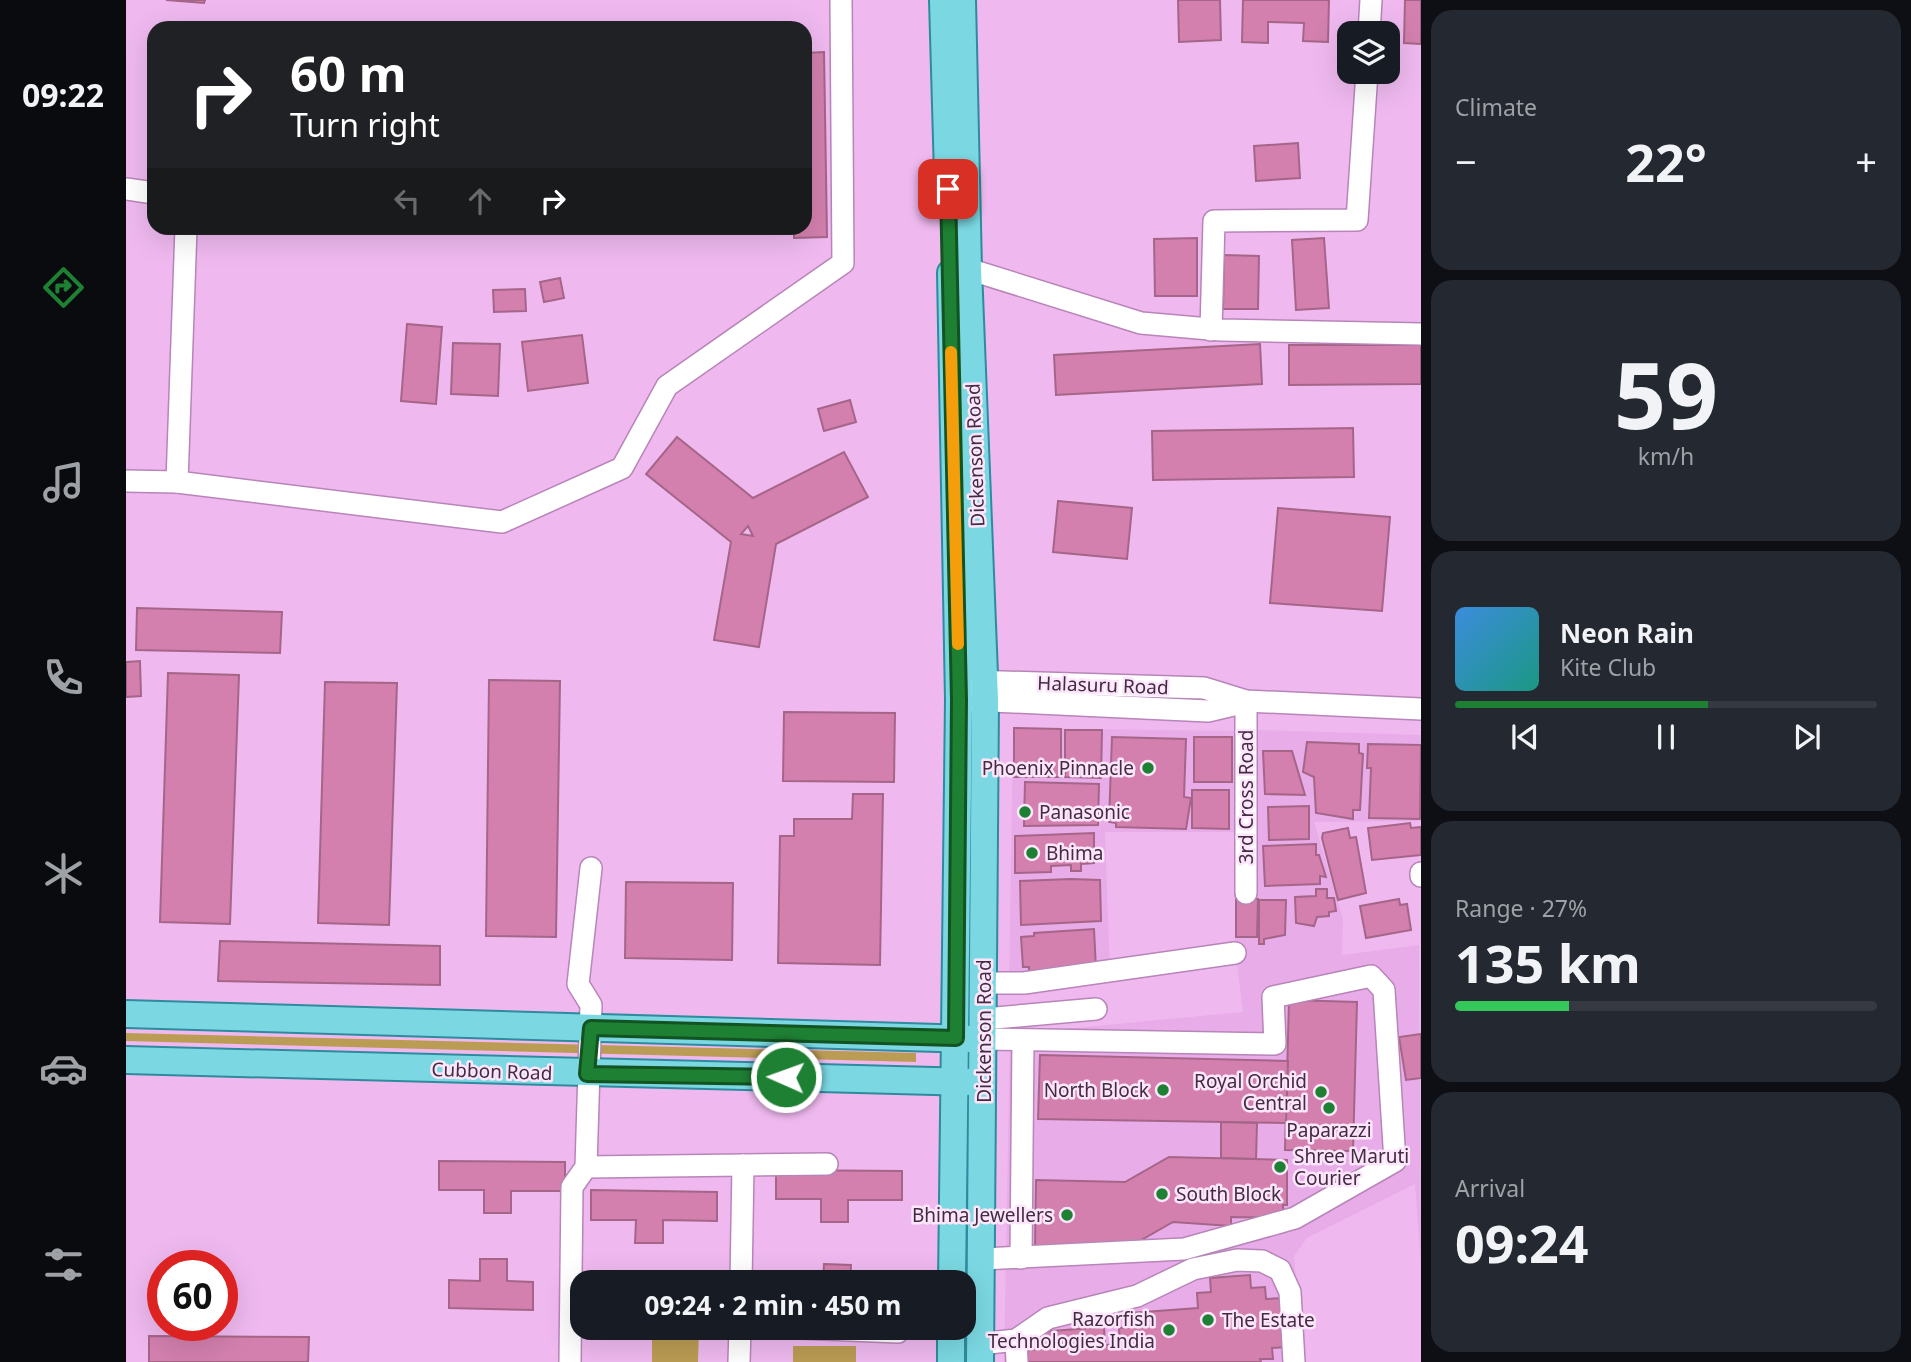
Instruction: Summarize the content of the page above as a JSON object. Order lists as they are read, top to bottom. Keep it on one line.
{"streets":{"main road":["Dickenson Road","Cubbon Road"],"street":["Halasuru Road","3rd Cross Road"]},"crossings":[["Dickenson Road","Halasuru Road"],["Dickenson Road","Cubbon Road"],["Halasuru Road","3rd Cross Road"]],"places":["Phoenix Pinnacle","Panasonic","Bhima","North Block","Royal Orchid Central","Paparazzi","Shree Maruti Courier","South Block","Bhima Jewellers","The Estate","Razorfish Technologies India"],"page":{"tabs":"09:22","tile":["Climate",["59","km/h"],["Range · 27%","135 km"],["Arrival","09:24"]],"turn":["60 m","Turn right"],"heat":["−","22°","+"],"song":["Neon Rain","Kite Club"],"limit":"60","trip":"09:24 · 2 min · 450 m"}}
